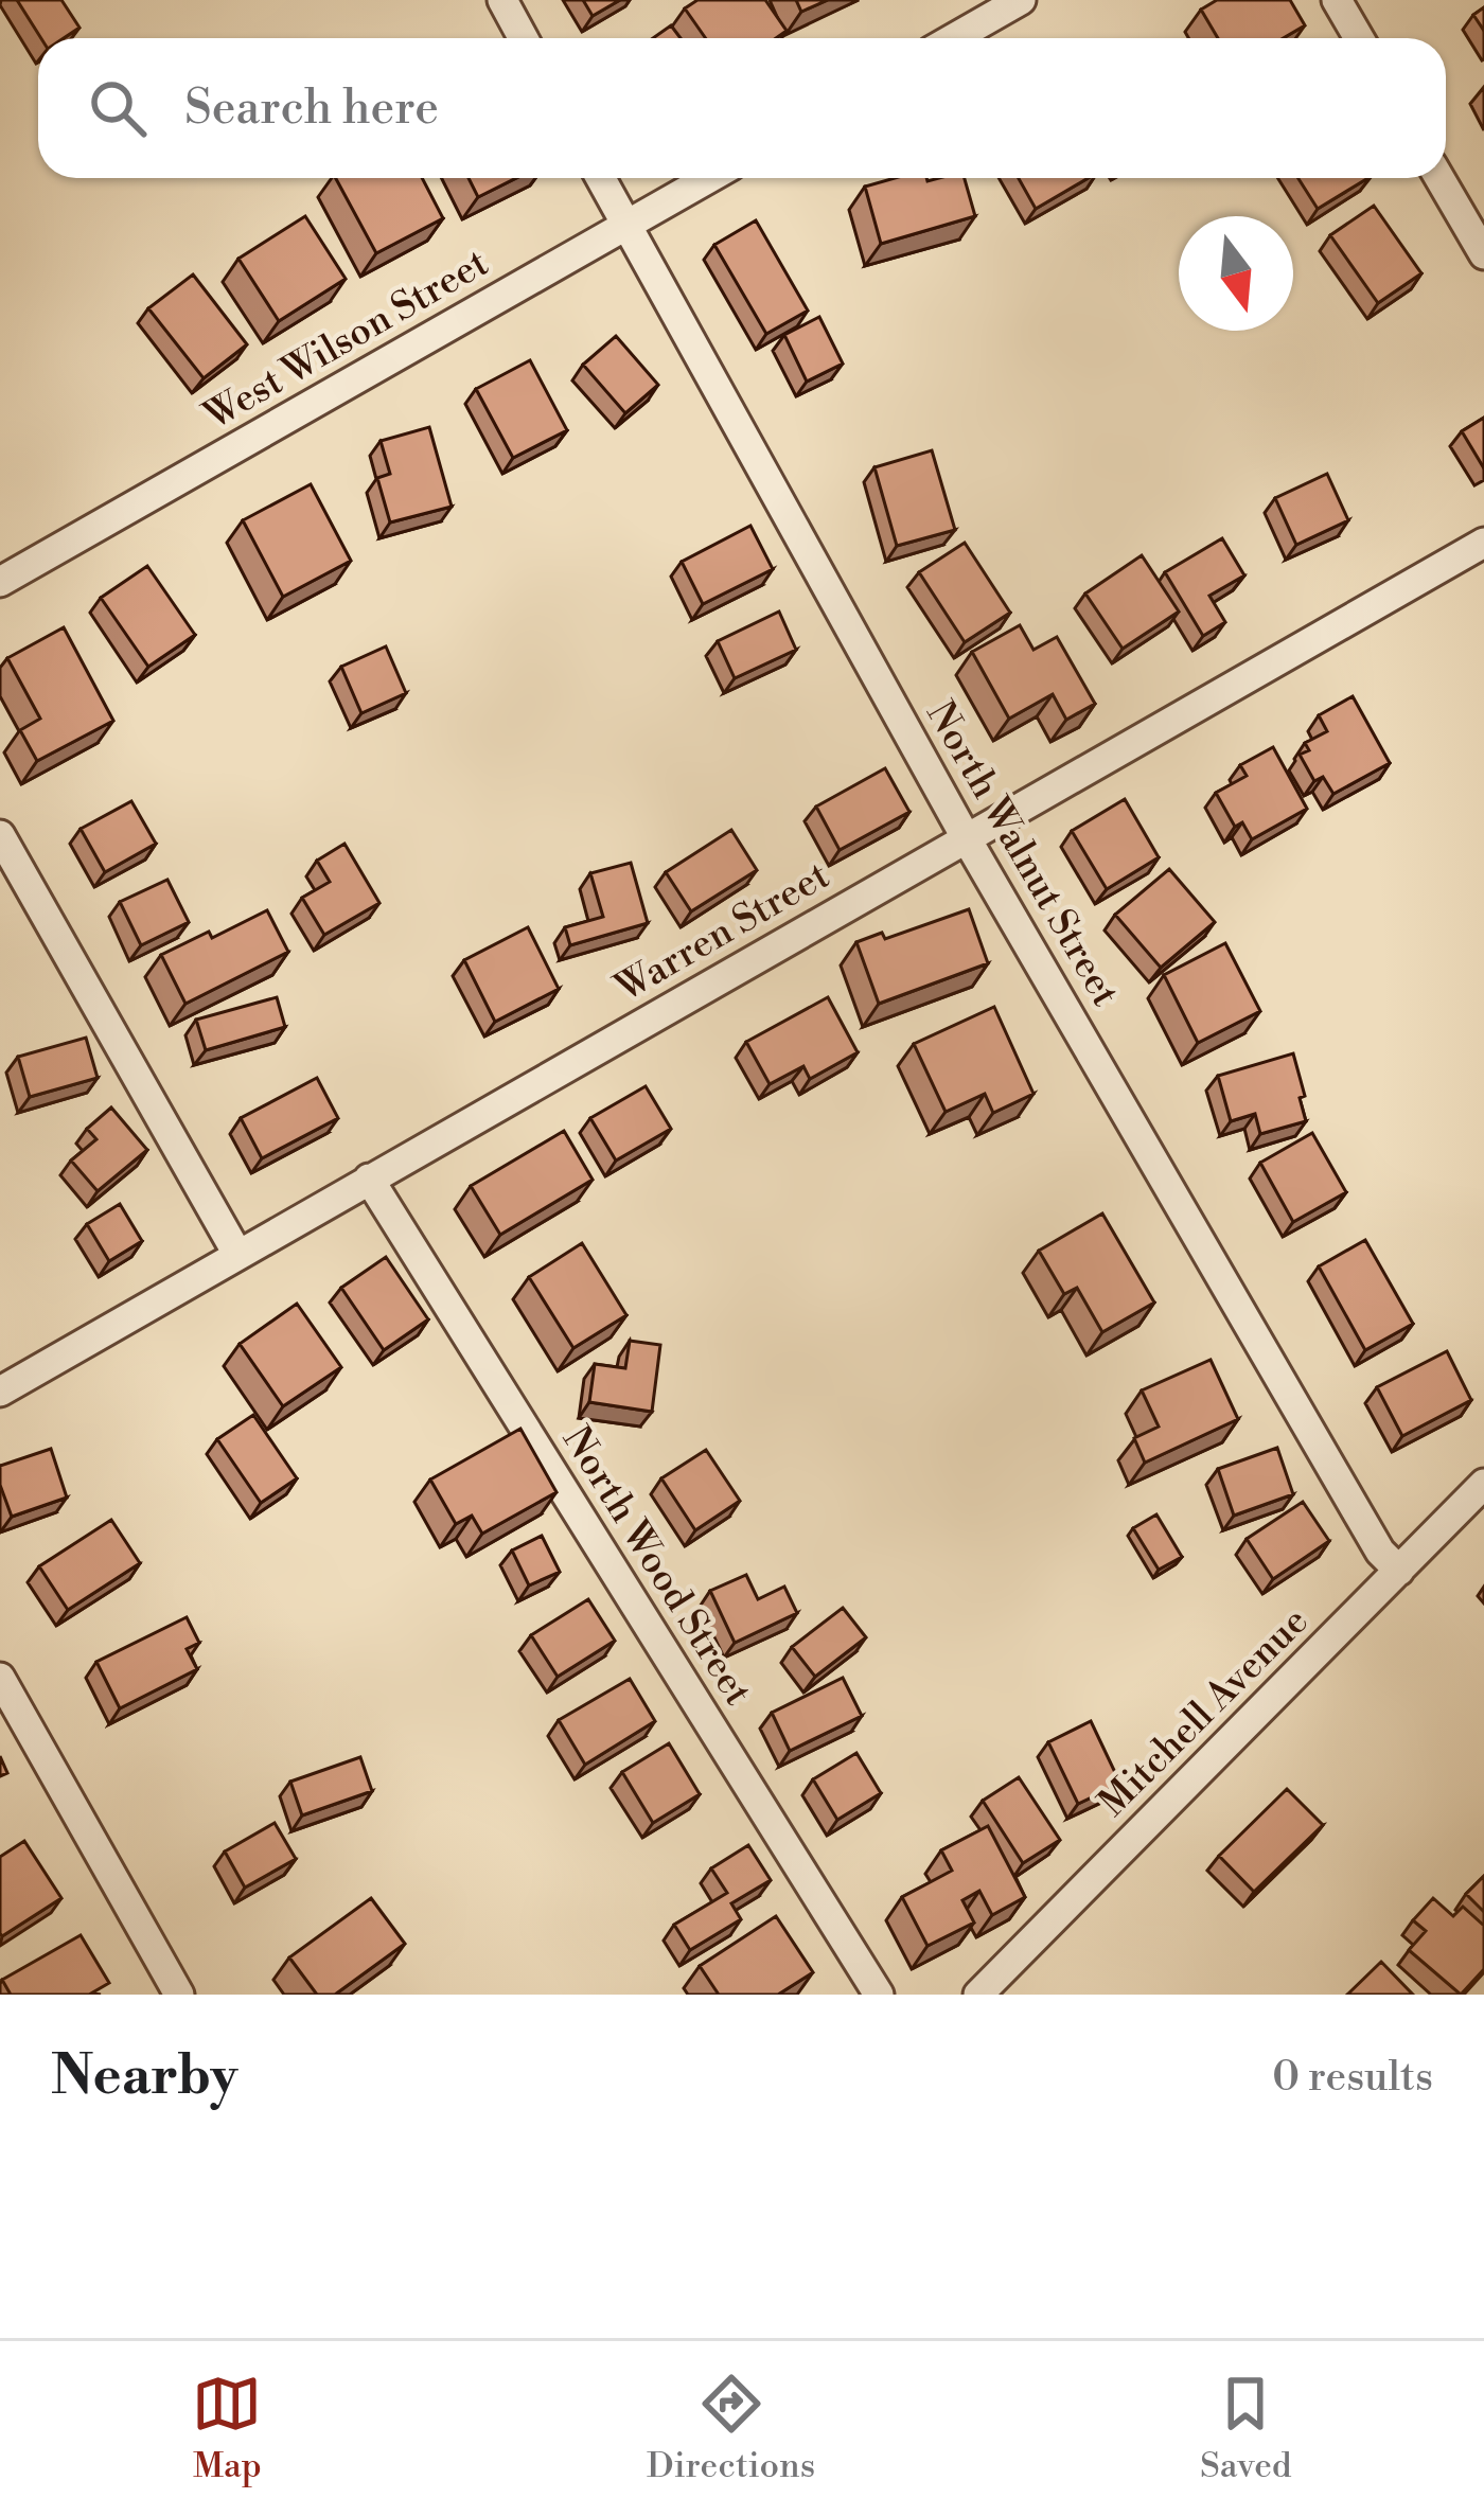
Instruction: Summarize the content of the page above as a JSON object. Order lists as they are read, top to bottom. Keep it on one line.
{"streets":{"street":["West Wilson Street","North Walnut Street","Warren Street","North Wood Street","Mitchell Avenue"]},"crossings":[["West Wilson Street","North Walnut Street"],["North Walnut Street","Warren Street"],["North Walnut Street","Mitchell Avenue"],["Warren Street","North Wood Street"]],"north":"bottom","page":{"search":"Search here","heading":["Nearby","0 results"],"nav":["Map","Directions","Saved"]}}
